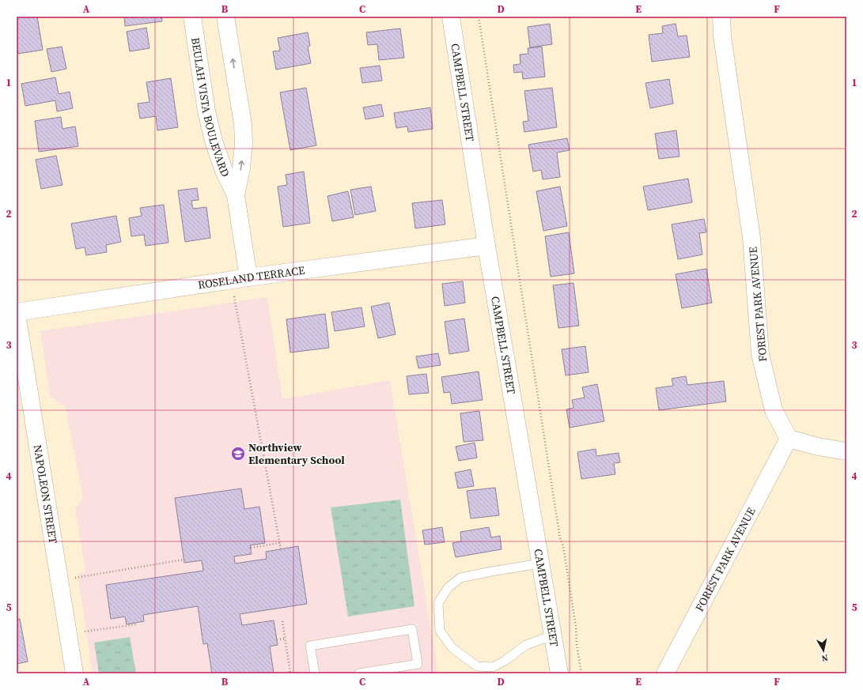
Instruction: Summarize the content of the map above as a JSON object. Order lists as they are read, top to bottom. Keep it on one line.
{"streets":{"street":["CAMPBELL STREET","BEULAH VISTA BOULEVARD","ROSELAND TERRACE","FOREST PARK AVENUE","NAPOLEON STREET"]},"crossings":[["CAMPBELL STREET","ROSELAND TERRACE"],["BEULAH VISTA BOULEVARD","ROSELAND TERRACE"],["ROSELAND TERRACE","NAPOLEON STREET"]],"places":{"school or university":["Northview Elementary School"]},"north":"bottom","grid":{"columns":["A","B","C","D","E","F"],"rows":["1","2","3","4","5"]}}
